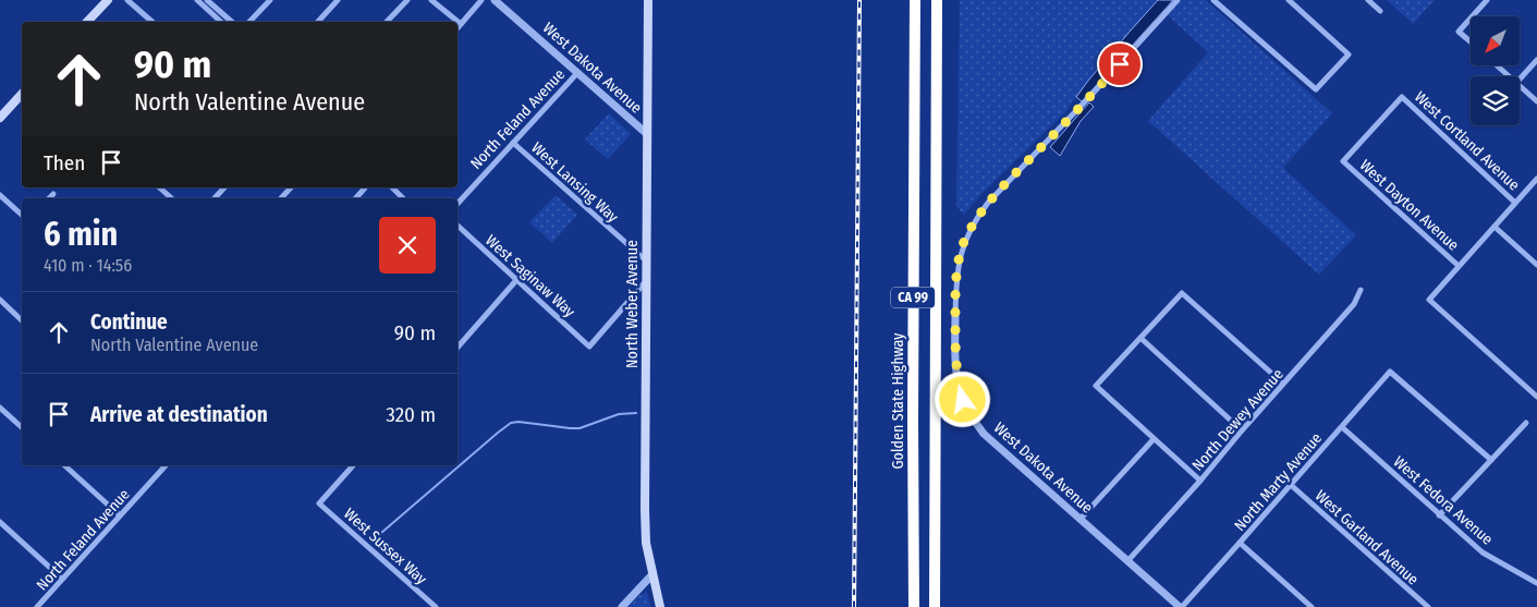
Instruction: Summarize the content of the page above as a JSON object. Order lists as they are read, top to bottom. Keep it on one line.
{"streets":{"highway":["CA 99","Golden State Highway"],"main road":["North Weber Avenue"],"street":["West Dakota Avenue","North Feland Avenue","West Cortland Avenue","West Lansing Way","West Dayton Avenue","West Saginaw Way","North Dewey Avenue","North Marty Avenue","West Fedora Avenue","West Garland Avenue","West Sussex Way"]},"crossings":[["West Dakota Avenue","North Feland Avenue"],["West Dakota Avenue","North Weber Avenue"],["West Dakota Avenue","North Dewey Avenue"],["West Dakota Avenue","North Marty Avenue"],["North Feland Avenue","West Lansing Way"],["West Cortland Avenue","West Dayton Avenue"],["West Lansing Way","North Weber Avenue"],["West Saginaw Way","North Weber Avenue"],["North Marty Avenue","West Fedora Avenue"],["North Marty Avenue","West Garland Avenue"]],"north":"bottom left","page":{"turn":["90 m","North Valentine Avenue"],"then":"Then","heading":["6 min","410 m · 14:56"],"list":[{"name":"Continue","note":"North Valentine Avenue","value":"90 m"},{"name":"Arrive at destination","value":"320 m"}]}}
